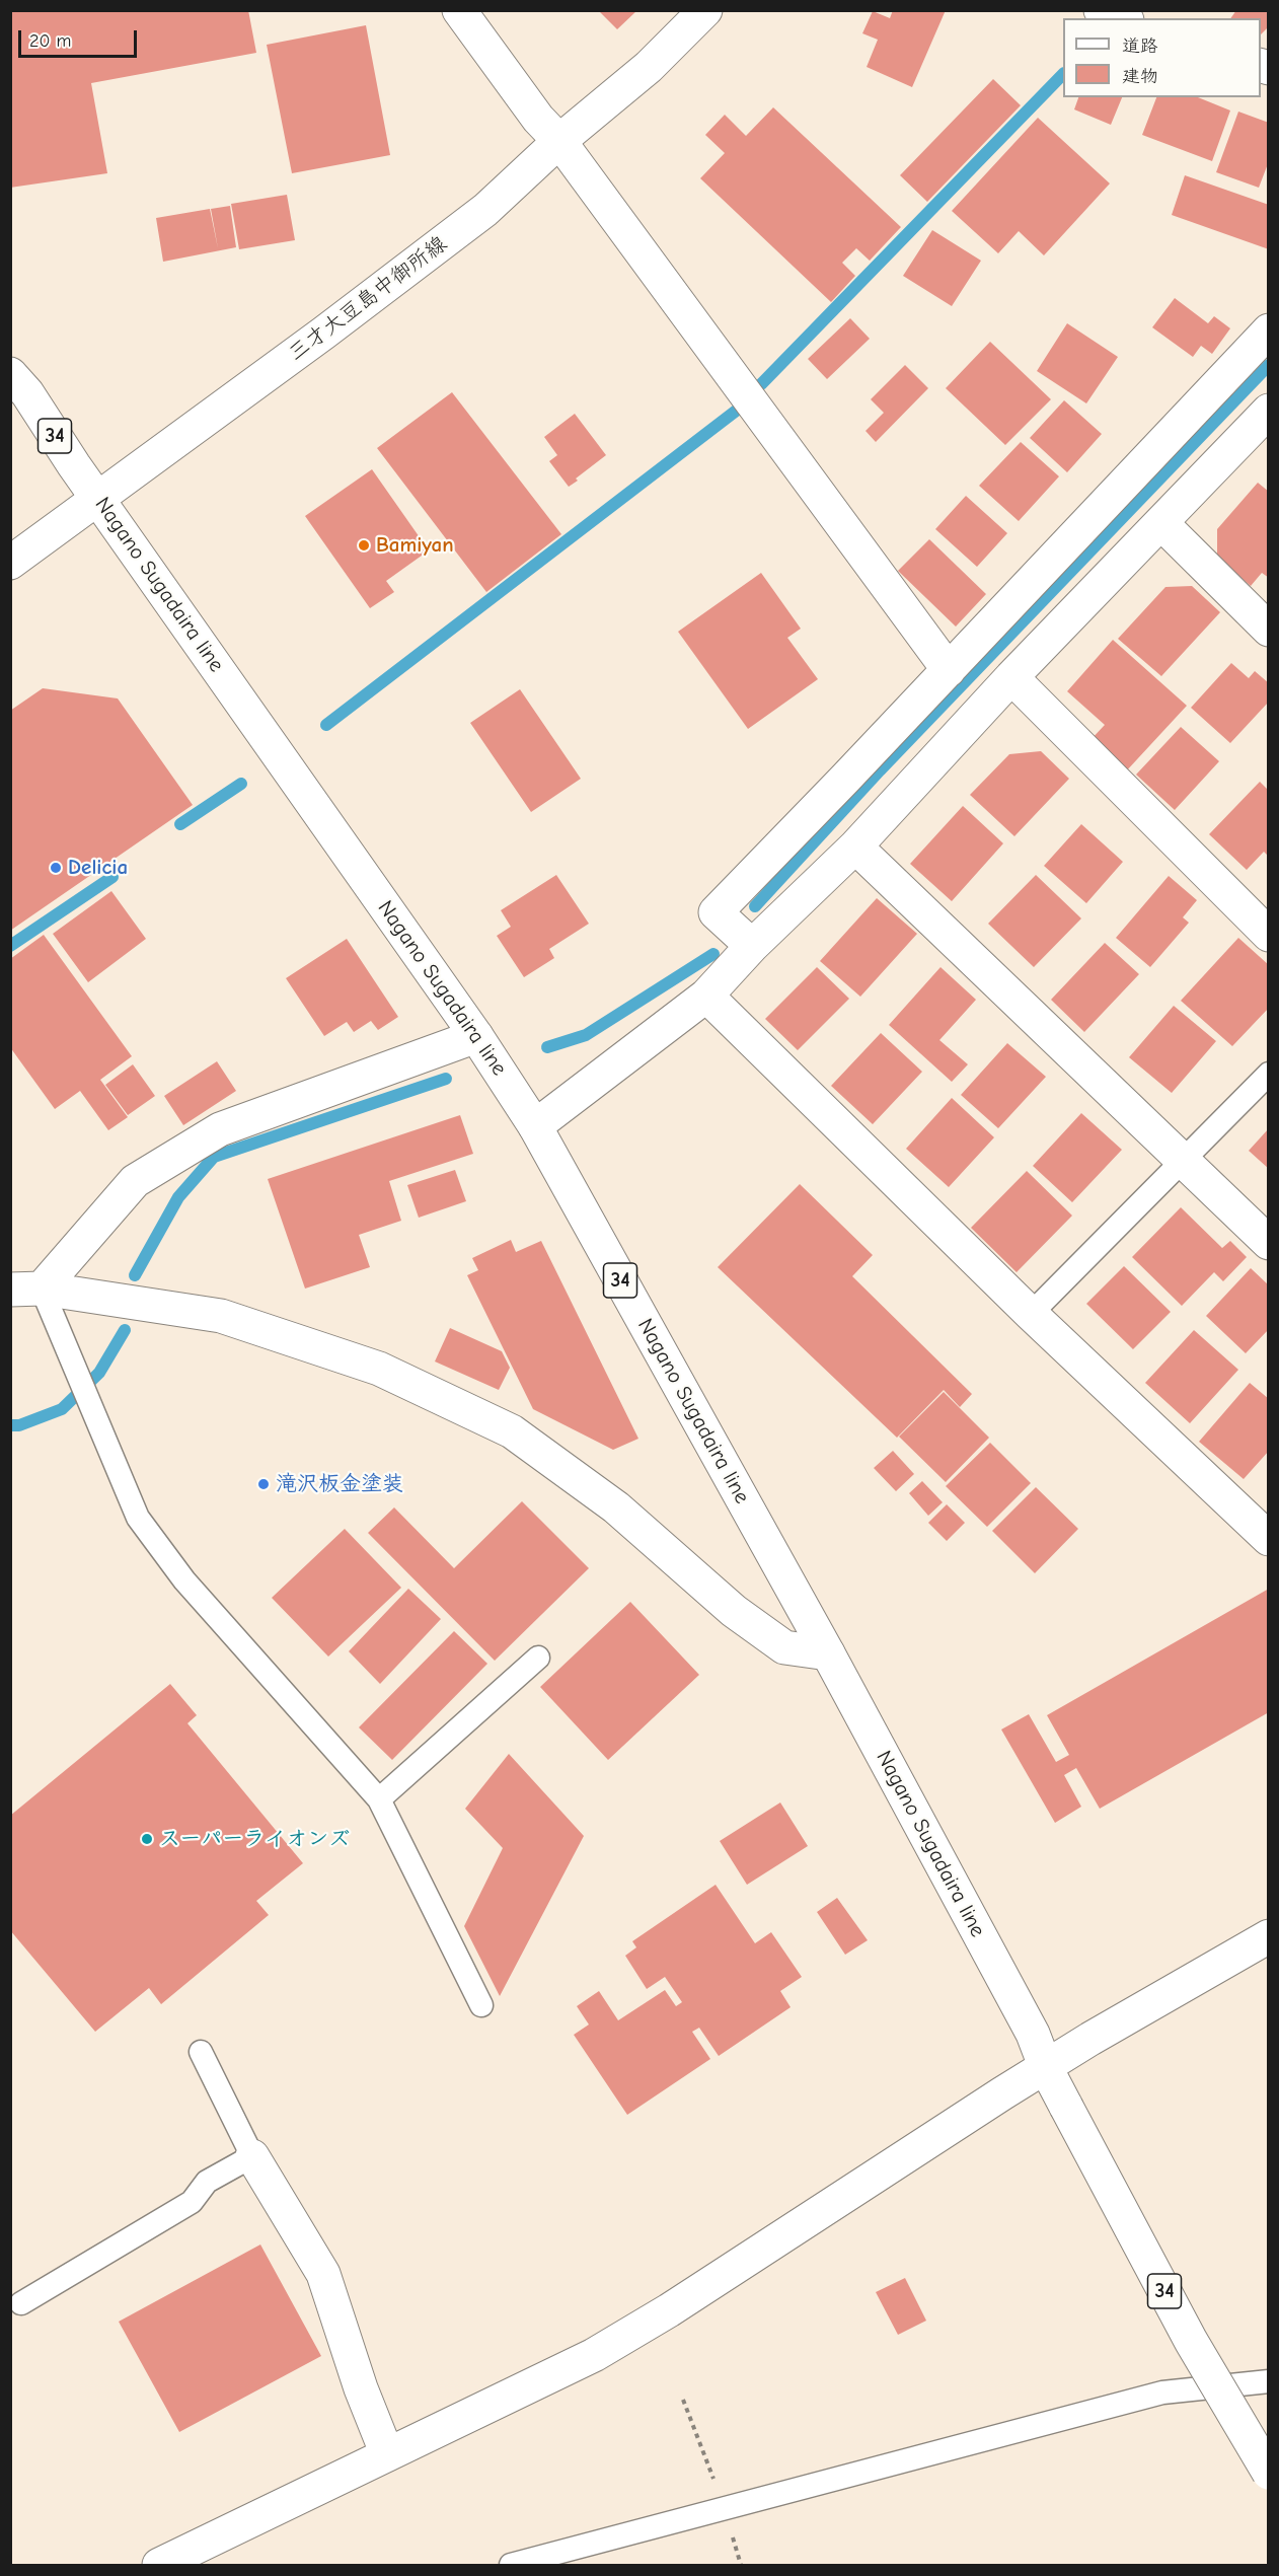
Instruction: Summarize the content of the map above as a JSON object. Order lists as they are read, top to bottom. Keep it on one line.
{"streets":{"street":["三才大豆島中御所線","34","Nagano Sugadaira line"]},"crossings":[["三才大豆島中御所線","Nagano Sugadaira line"]],"places":["Bamiyan","Delicia","滝沢板金塗装","スーパーライオンズ"],"legend":["道路","建物"],"scale_bar":"20 m"}
